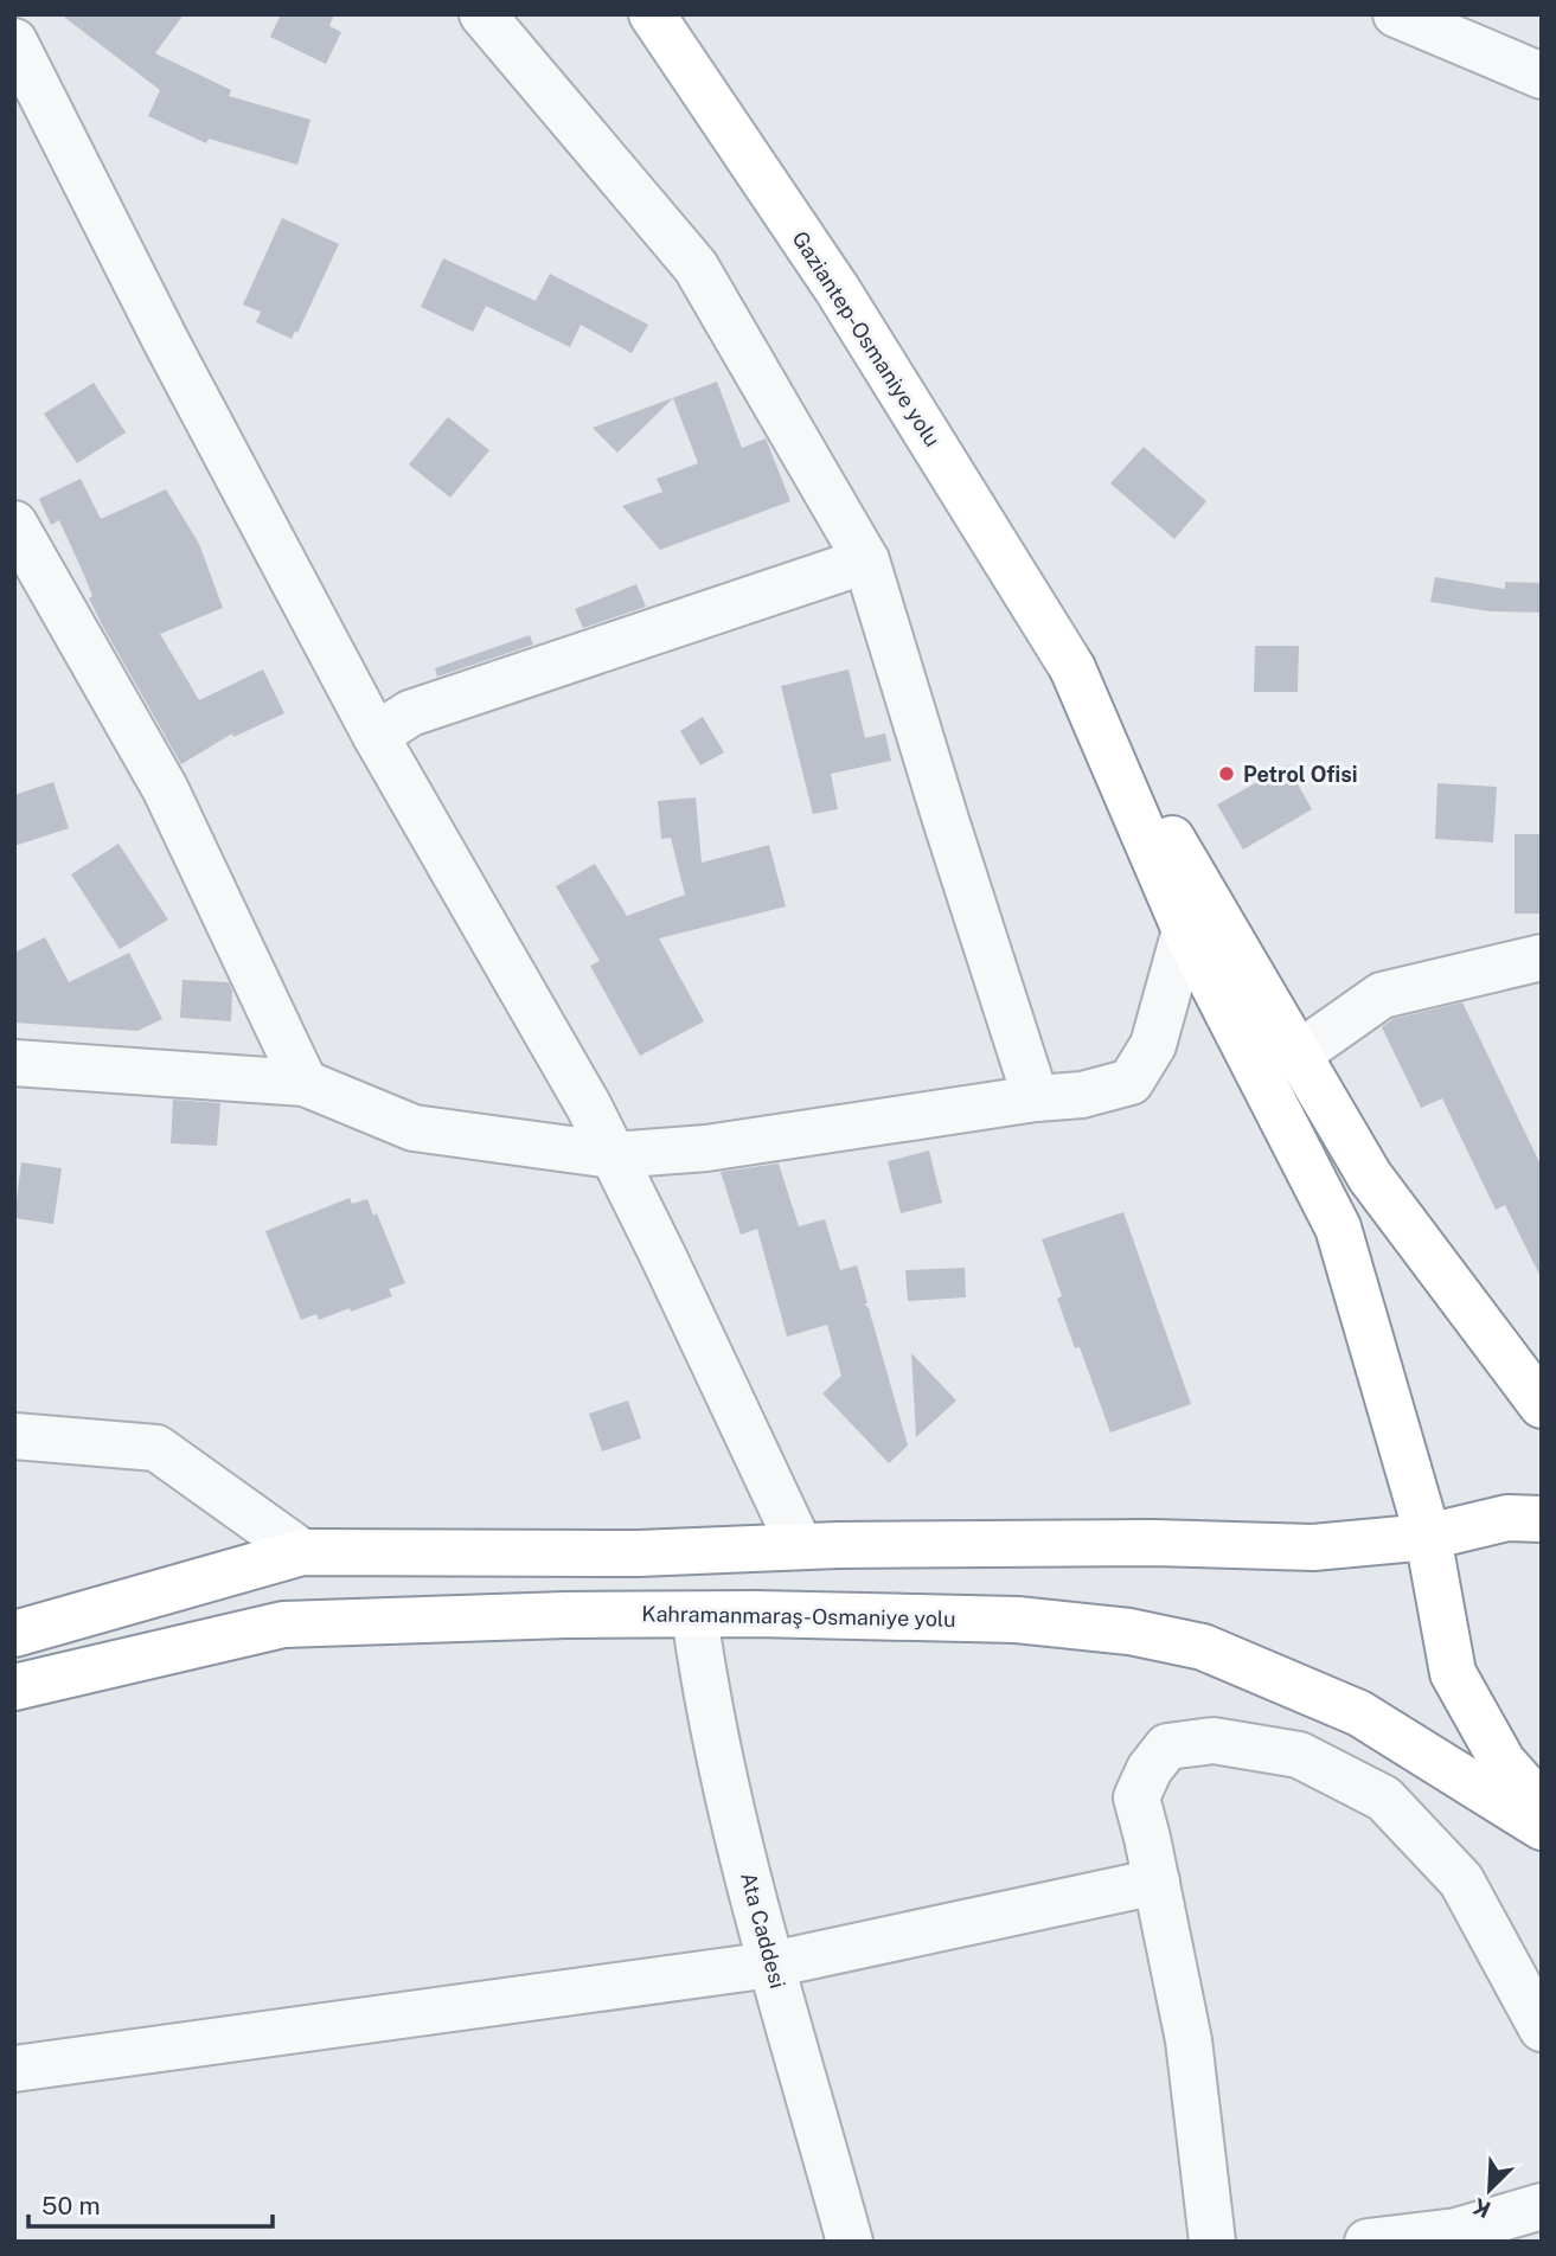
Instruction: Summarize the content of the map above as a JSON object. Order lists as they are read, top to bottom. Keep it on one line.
{"streets":{"main road":["Gaziantep-Osmaniye yolu","Kahramanmaraş-Osmaniye yolu"],"street":["Ata Caddesi"]},"crossings":[["Kahramanmaraş-Osmaniye yolu","Ata Caddesi"]],"places":["Petrol Ofisi"],"scale_bar":"50 m","north":"bottom left"}
